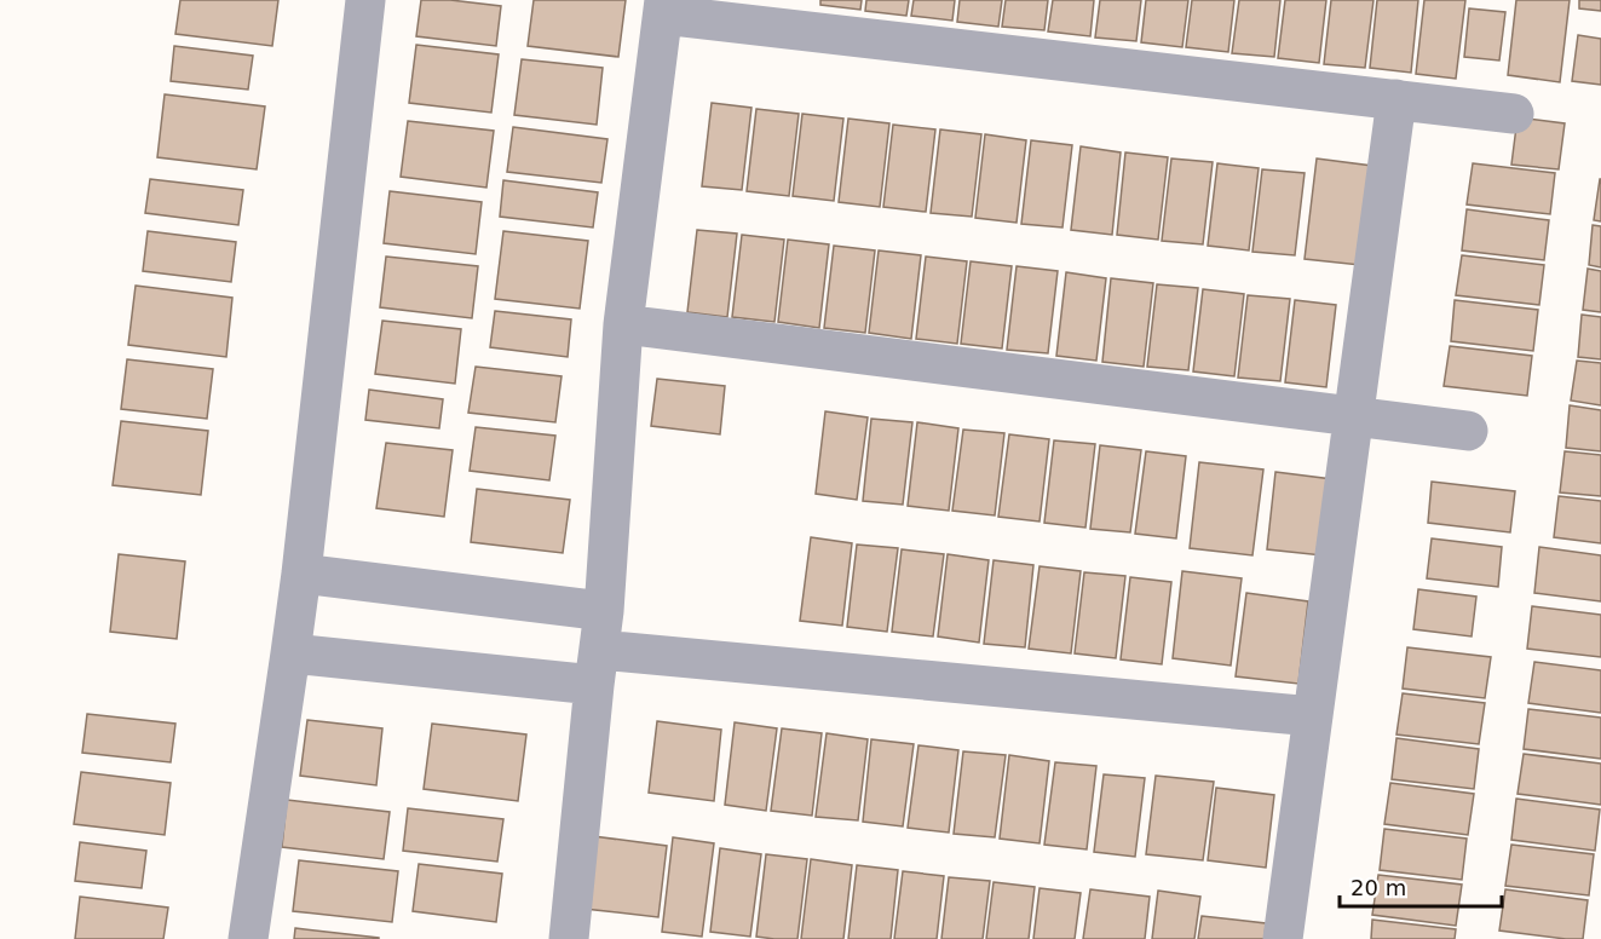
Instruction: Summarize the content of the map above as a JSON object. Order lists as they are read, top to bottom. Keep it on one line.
{"scale_bar":"20 m"}
